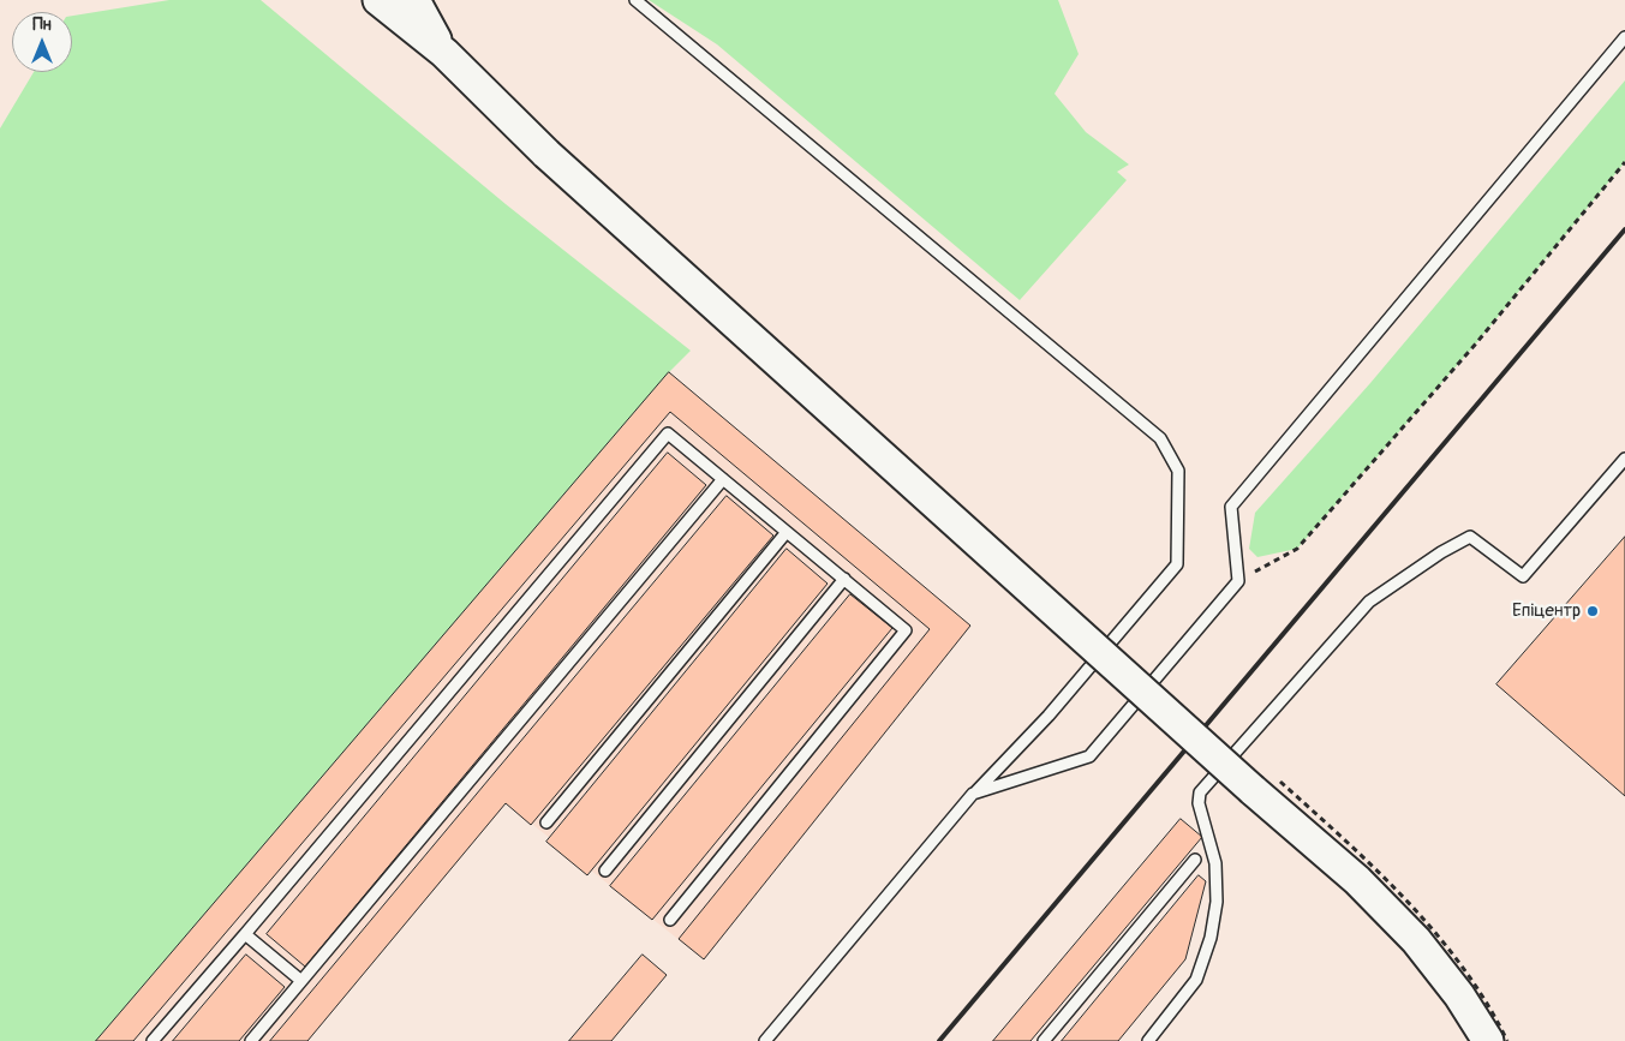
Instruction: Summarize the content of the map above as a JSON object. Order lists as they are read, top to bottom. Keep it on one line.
{"places":["Епіцентр"],"north":"top"}
